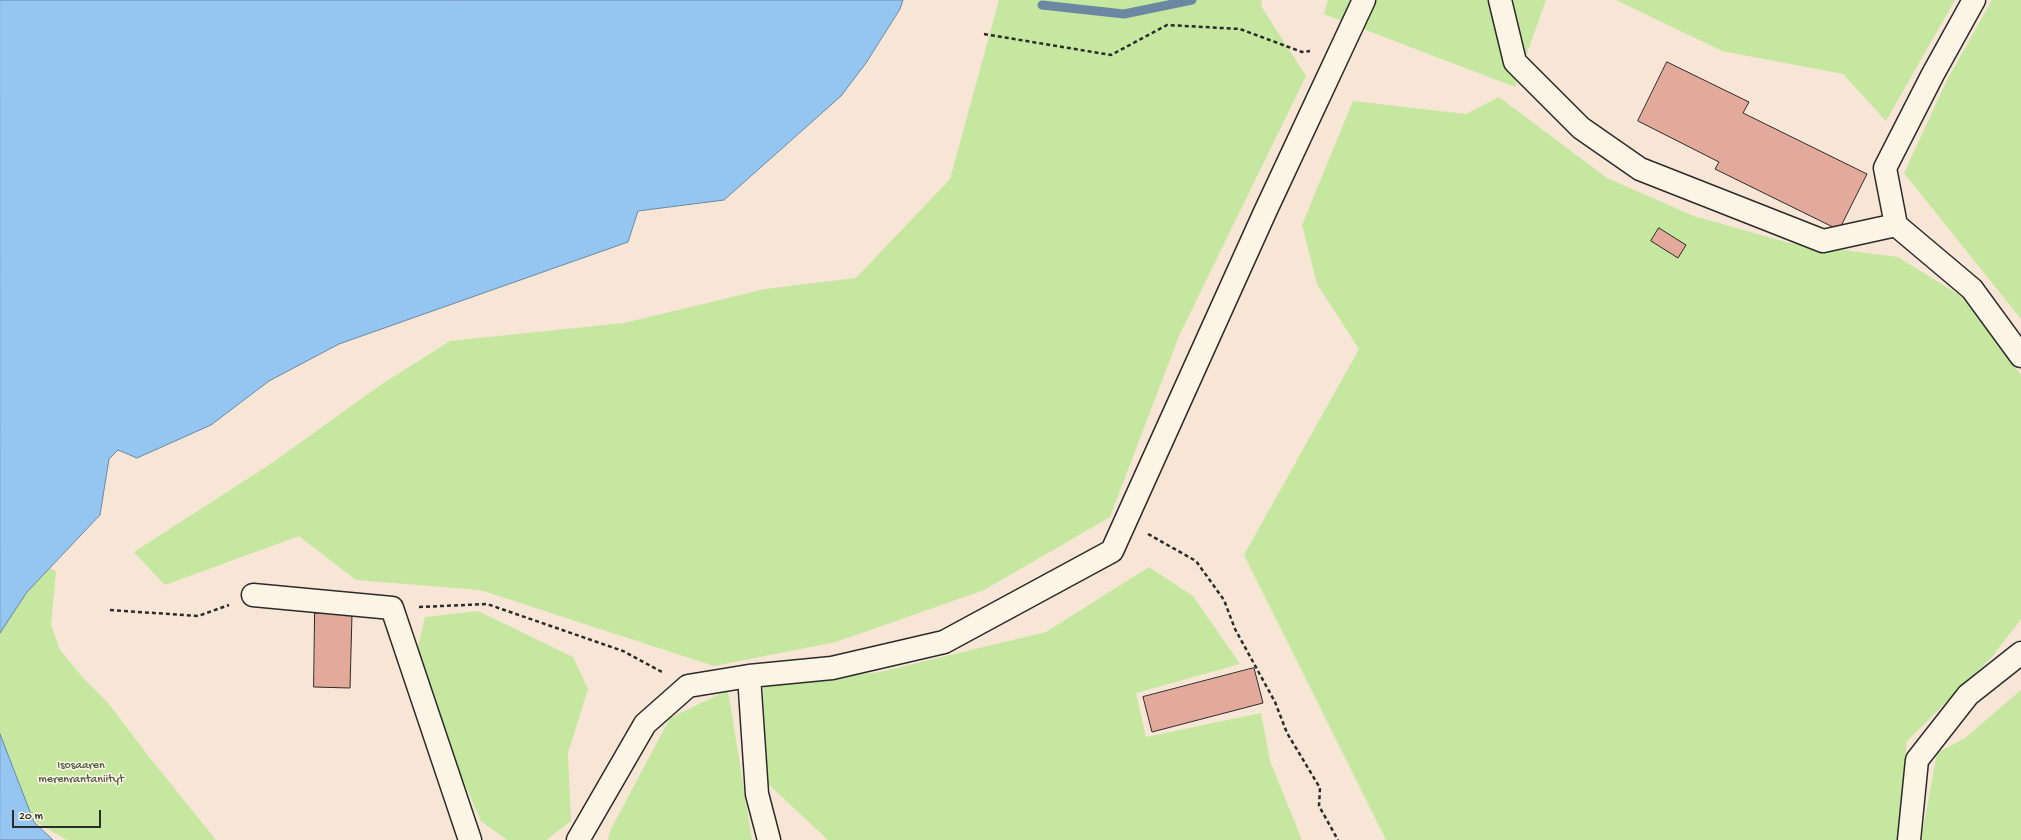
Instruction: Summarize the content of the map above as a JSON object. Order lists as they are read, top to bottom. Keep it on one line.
{"parks":["Isosaaren merenrantaniityt"],"scale_bar":"20 m"}
